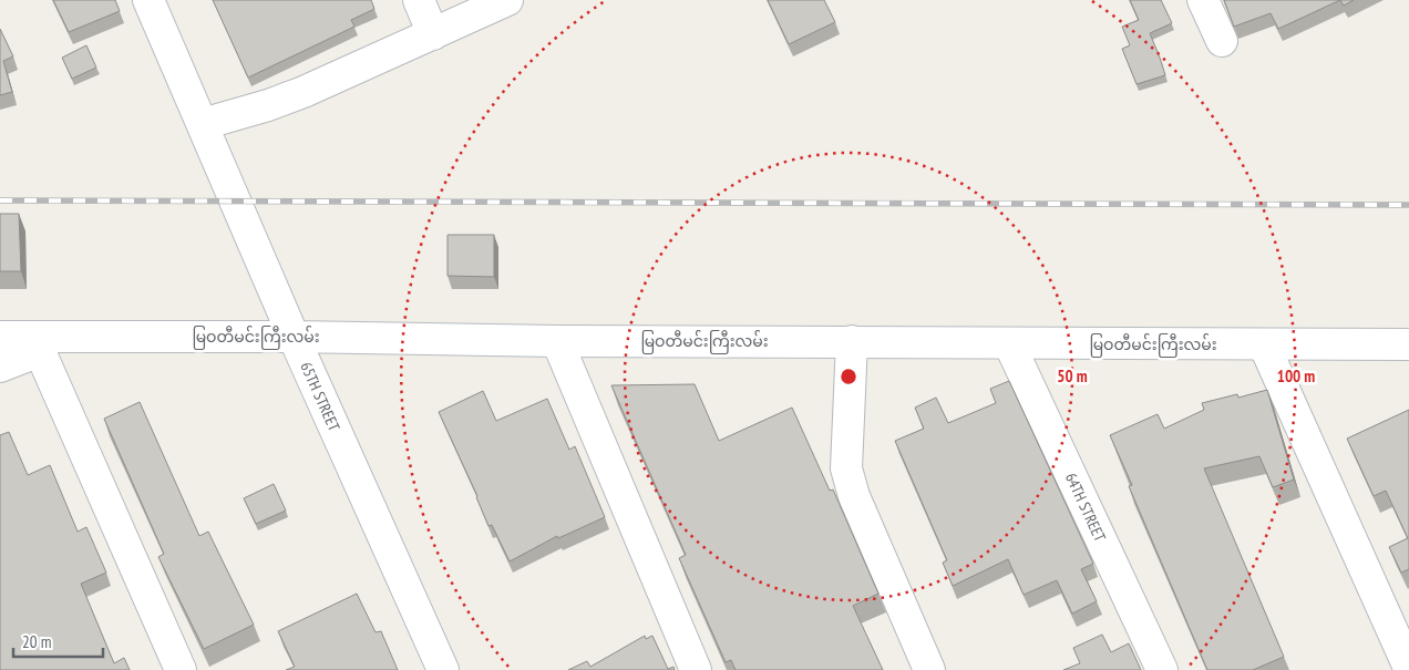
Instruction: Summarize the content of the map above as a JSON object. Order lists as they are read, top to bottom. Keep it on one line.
{"streets":{"street":["မြဝတီမင်းကြီးလမ်း","65TH STREET","64TH STREET"]},"crossings":[["မြဝတီမင်းကြီးလမ်း","65TH STREET"],["မြဝတီမင်းကြီးလမ်း","64TH STREET"]],"scale_bar":"20 m","rings":["50 m","100 m"]}
